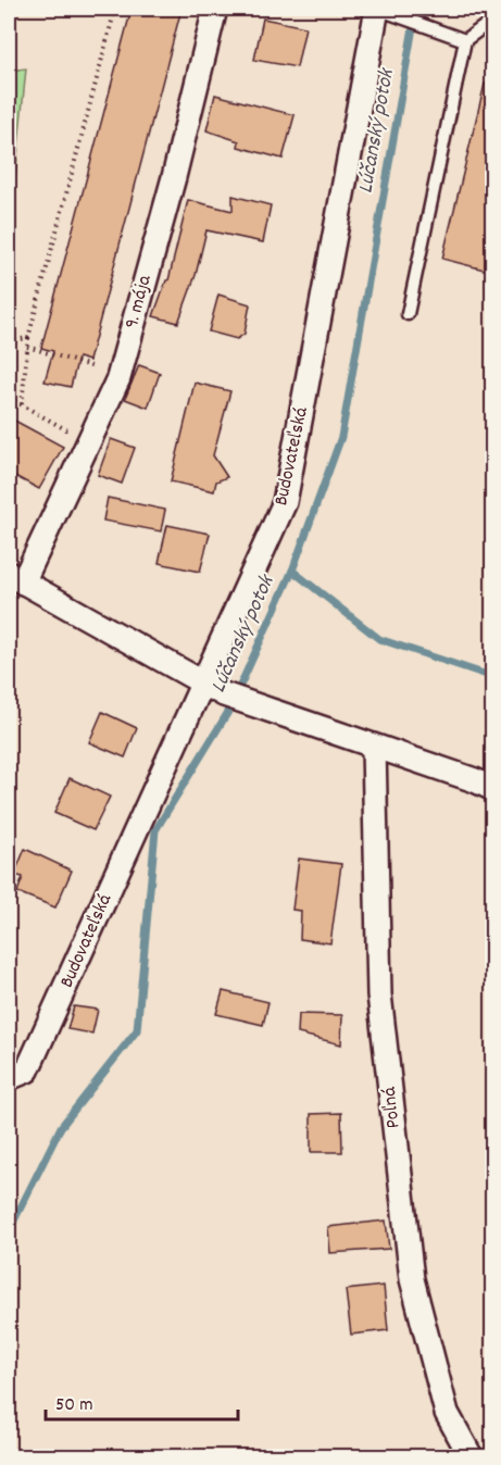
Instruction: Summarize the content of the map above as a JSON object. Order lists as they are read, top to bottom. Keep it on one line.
{"streets":{"street":["9. mája","Budovateľská","Poľná"]},"water":["Lúčanský potok"],"scale_bar":"50 m"}
